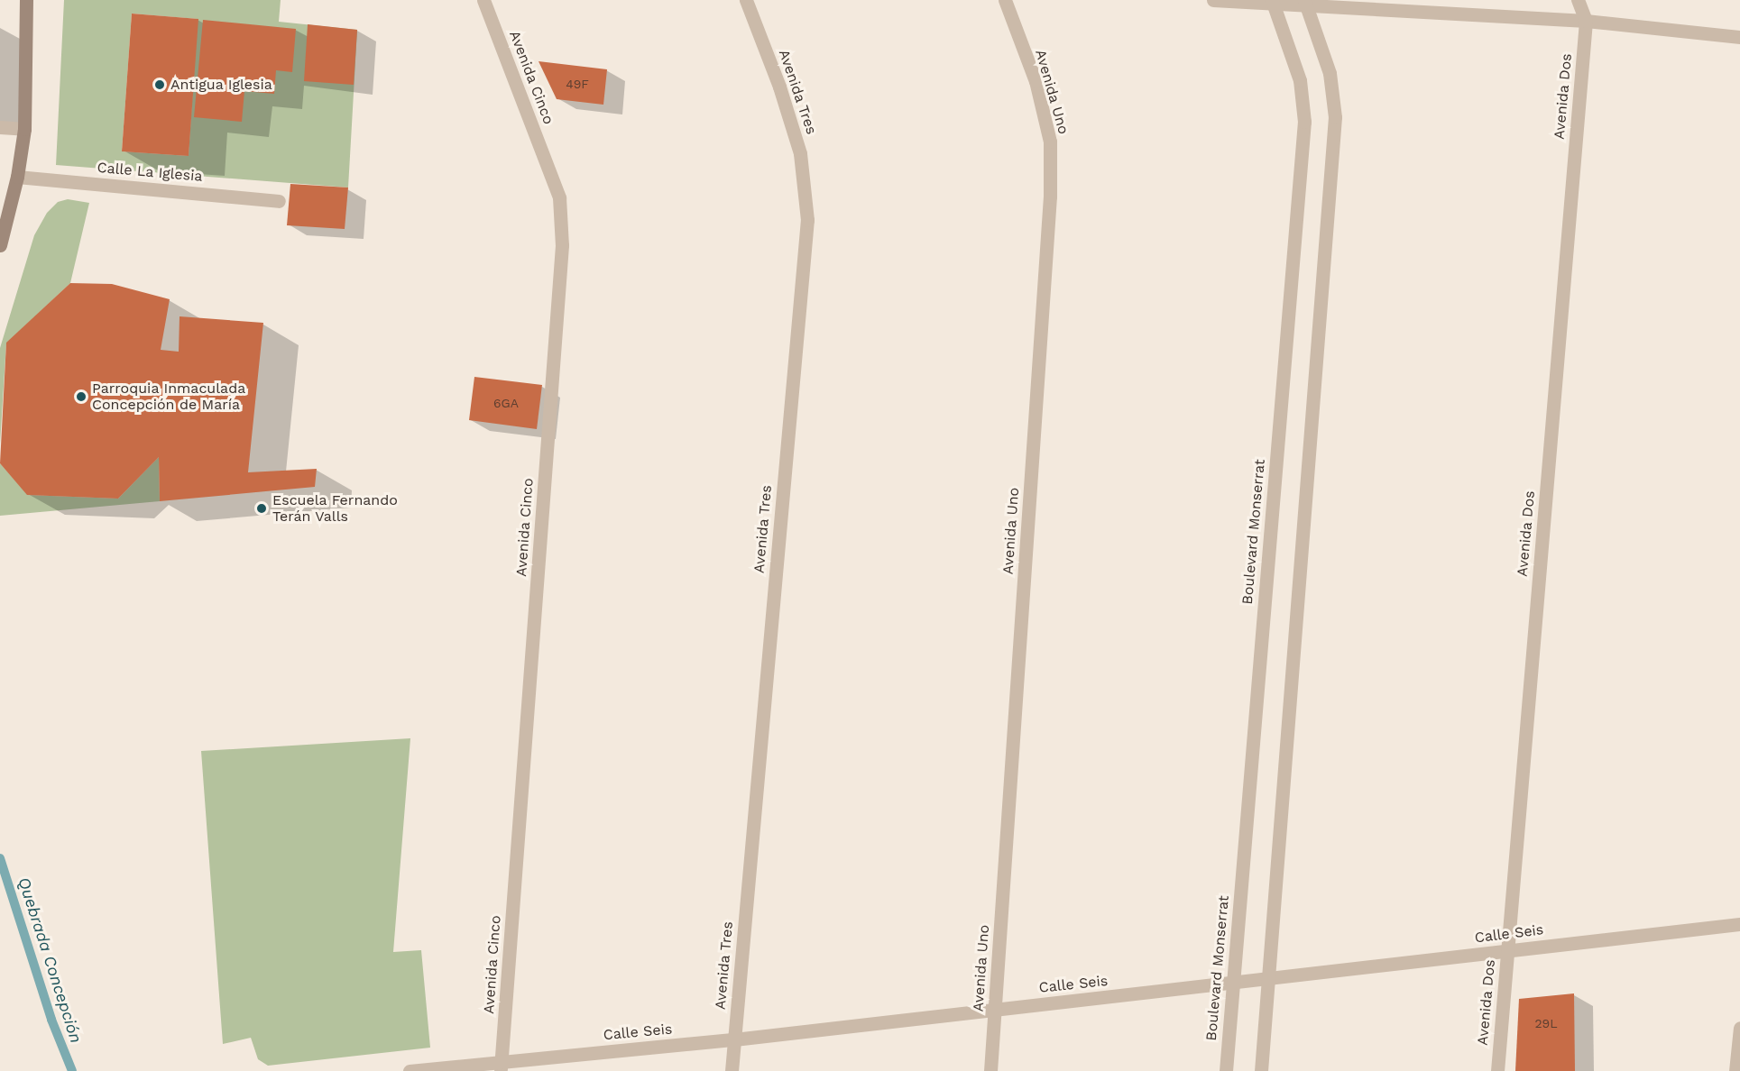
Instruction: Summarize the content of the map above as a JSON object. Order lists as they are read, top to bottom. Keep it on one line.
{"streets":{"street":["Avenida Cinco","Avenida Tres","Avenida Uno","Avenida Dos","Calle La Iglesia","Boulevard Monserrat","Calle Seis"]},"crossings":[["Avenida Cinco","Calle Seis"],["Avenida Tres","Calle Seis"],["Avenida Uno","Calle Seis"],["Avenida Dos","Calle Seis"],["Boulevard Monserrat","Calle Seis"]],"water":["Quebrada Concepción"],"places":["Antigua Iglesia","Parroquia Inmaculada Concepción de María","Escuela Fernando Terán Valls"],"house_numbers":["49F","6GA","29L"]}
